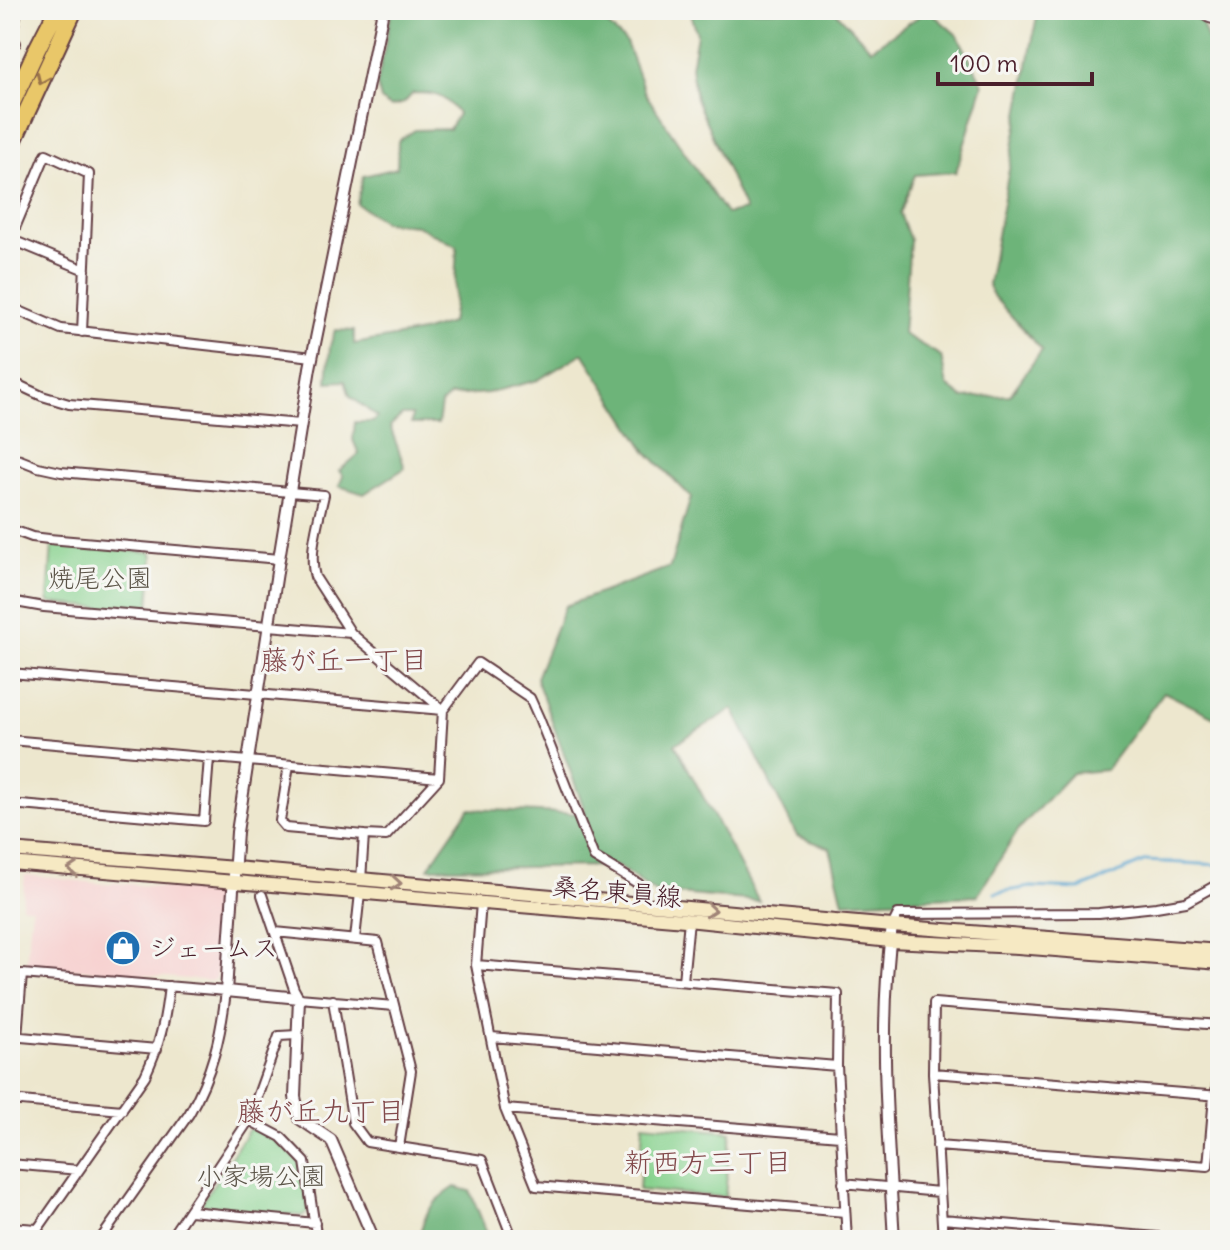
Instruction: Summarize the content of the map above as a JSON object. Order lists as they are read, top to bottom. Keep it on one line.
{"streets":{"main road":["桑名東員線"]},"districts":["藤が丘一丁目","藤が丘九丁目","新西方三丁目"],"parks":["焼尾公園","小家場公園"],"places":{"shop":["ジェームス"]},"scale_bar":"100 m"}
